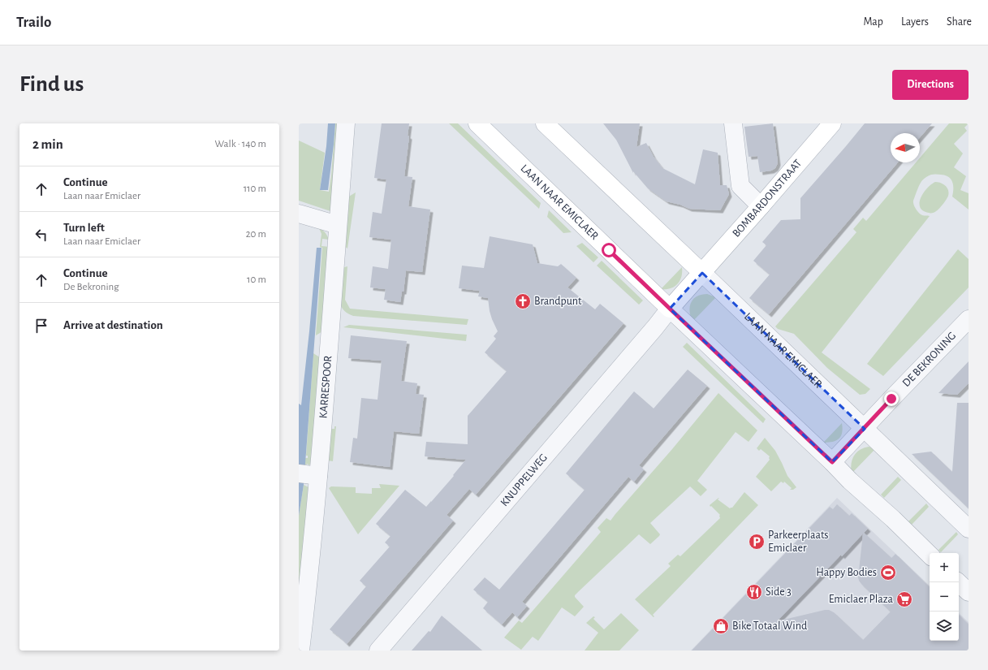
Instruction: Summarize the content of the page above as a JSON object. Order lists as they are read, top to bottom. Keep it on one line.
{"streets":{"street":["BOMBARDONSTRAAT","LAAN NAAR EMICLAER","DE BEKRONING","KARRESPOOR","KNUPPELWEG"]},"crossings":[["BOMBARDONSTRAAT","LAAN NAAR EMICLAER"],["LAAN NAAR EMICLAER","DE BEKRONING"],["LAAN NAAR EMICLAER","KNUPPELWEG"]],"places":{"church":["Brandpunt"],"parking":["Parkeerplaats Emiclaer"],"sports":["Happy Bodies"],"restaurant":["Side 3"],"supermarket":["Emiclaer Plaza"],"shop":["Bike Totaal Wind"]},"north":"left","page":{"header":"Trailo","nav":["Map","Layers","Share"],"buttons":"Directions","title":"Find us","heading":["2 min","Walk · 140 m"],"list":[["Continue","Laan naar Emiclaer","110 m"],["Turn left","Laan naar Emiclaer","20 m"],["Continue","De Bekroning","10 m"],"Arrive at destination"],"map_buttons":["+","−"]}}
